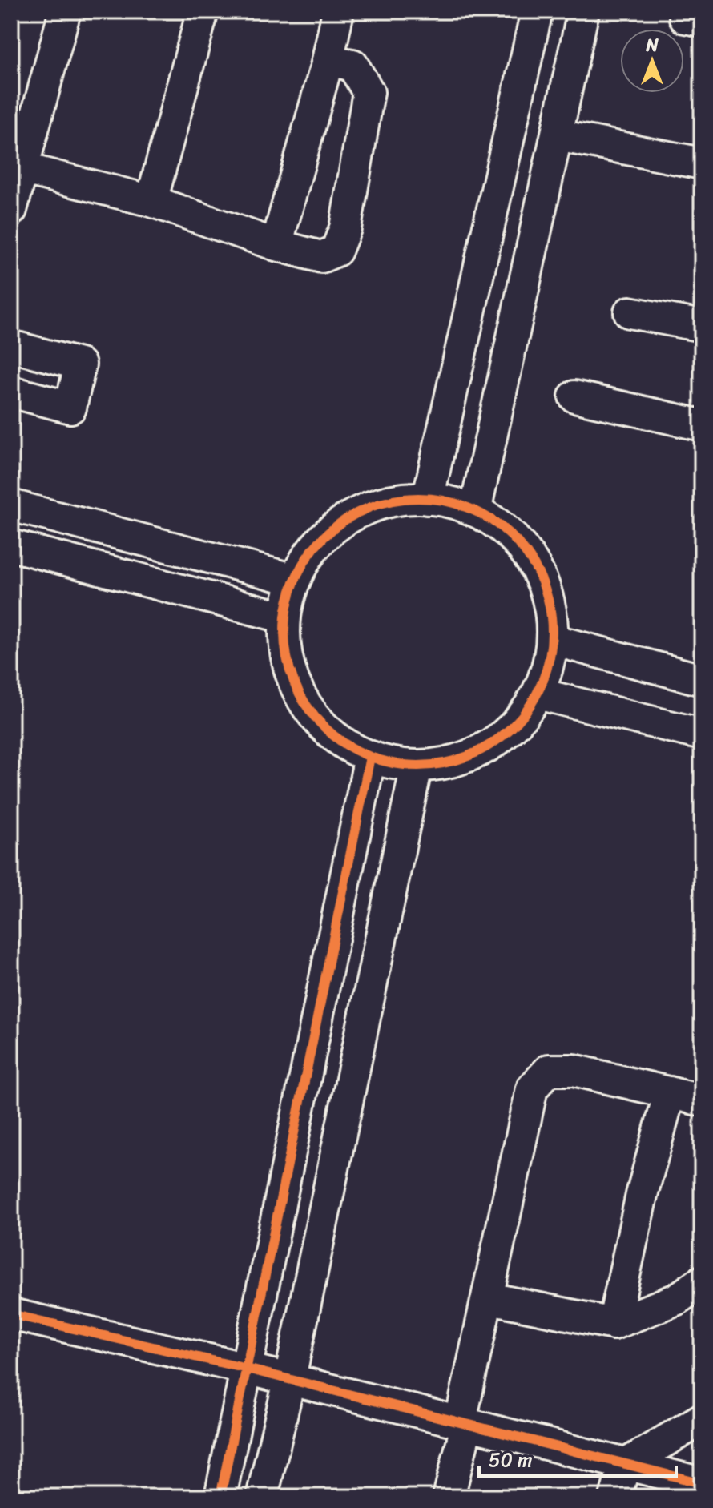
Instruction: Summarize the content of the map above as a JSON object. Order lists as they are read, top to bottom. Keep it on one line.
{"scale_bar":"50 m","north":"top"}
